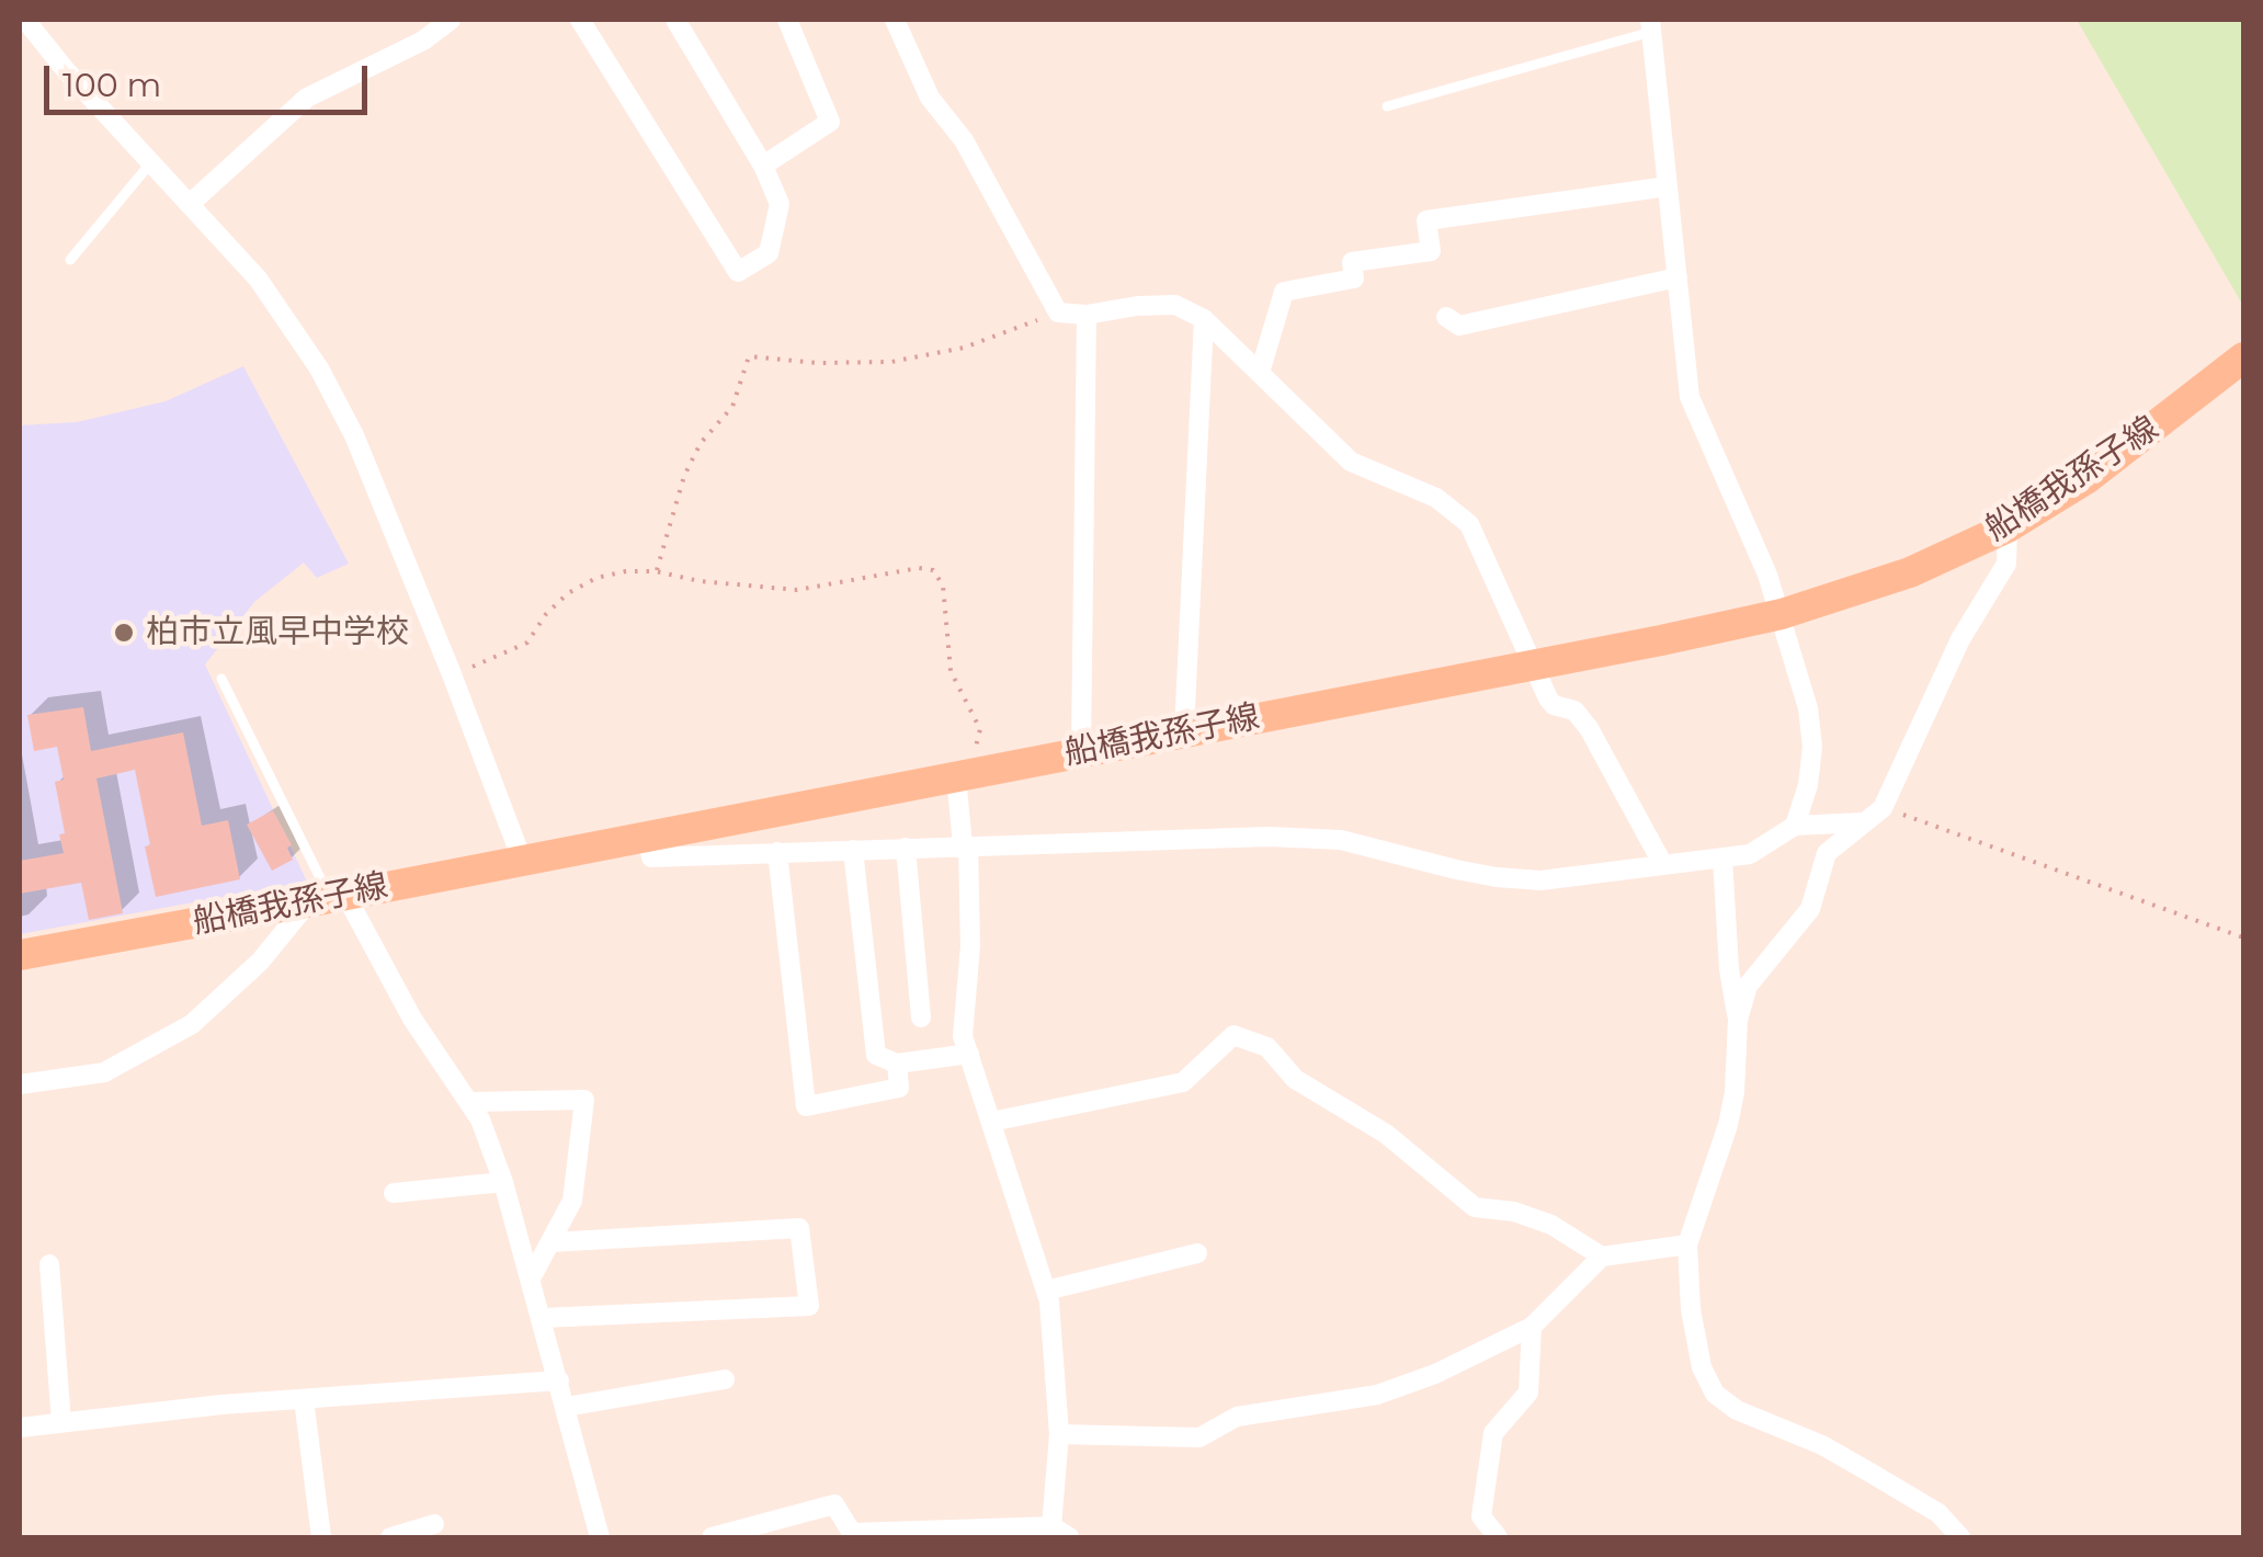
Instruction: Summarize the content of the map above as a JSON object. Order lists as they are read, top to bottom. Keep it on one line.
{"streets":{"main road":["船橋我孫子線"]},"places":["柏市立風早中学校"],"scale_bar":"100 m"}
